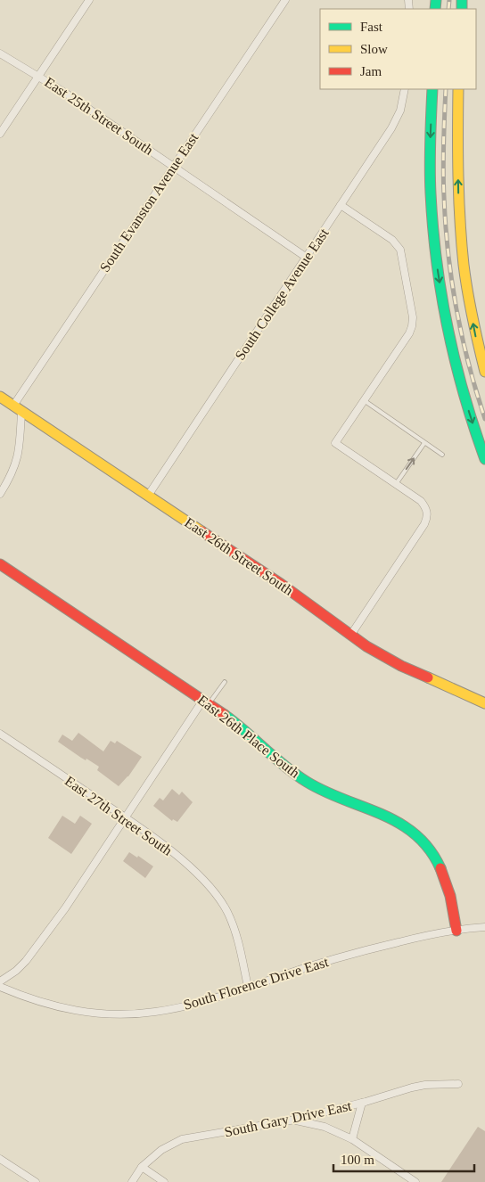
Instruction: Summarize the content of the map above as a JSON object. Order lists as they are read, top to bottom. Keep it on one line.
{"streets":{"main road":["East 26th Street South","East 26th Place South"],"street":["East 25th Street South","South Evanston Avenue East","South College Avenue East","East 27th Street South","South Florence Drive East","South Gary Drive East"]},"crossings":[["East 25th Street South","South Evanston Avenue East"],["East 25th Street South","South College Avenue East"],["South Evanston Avenue East","East 26th Street South"],["South College Avenue East","East 26th Street South"],["East 26th Place South","South Florence Drive East"],["East 27th Street South","South Florence Drive East"]],"legend":["Fast","Slow","Jam"],"scale_bar":"100 m"}
